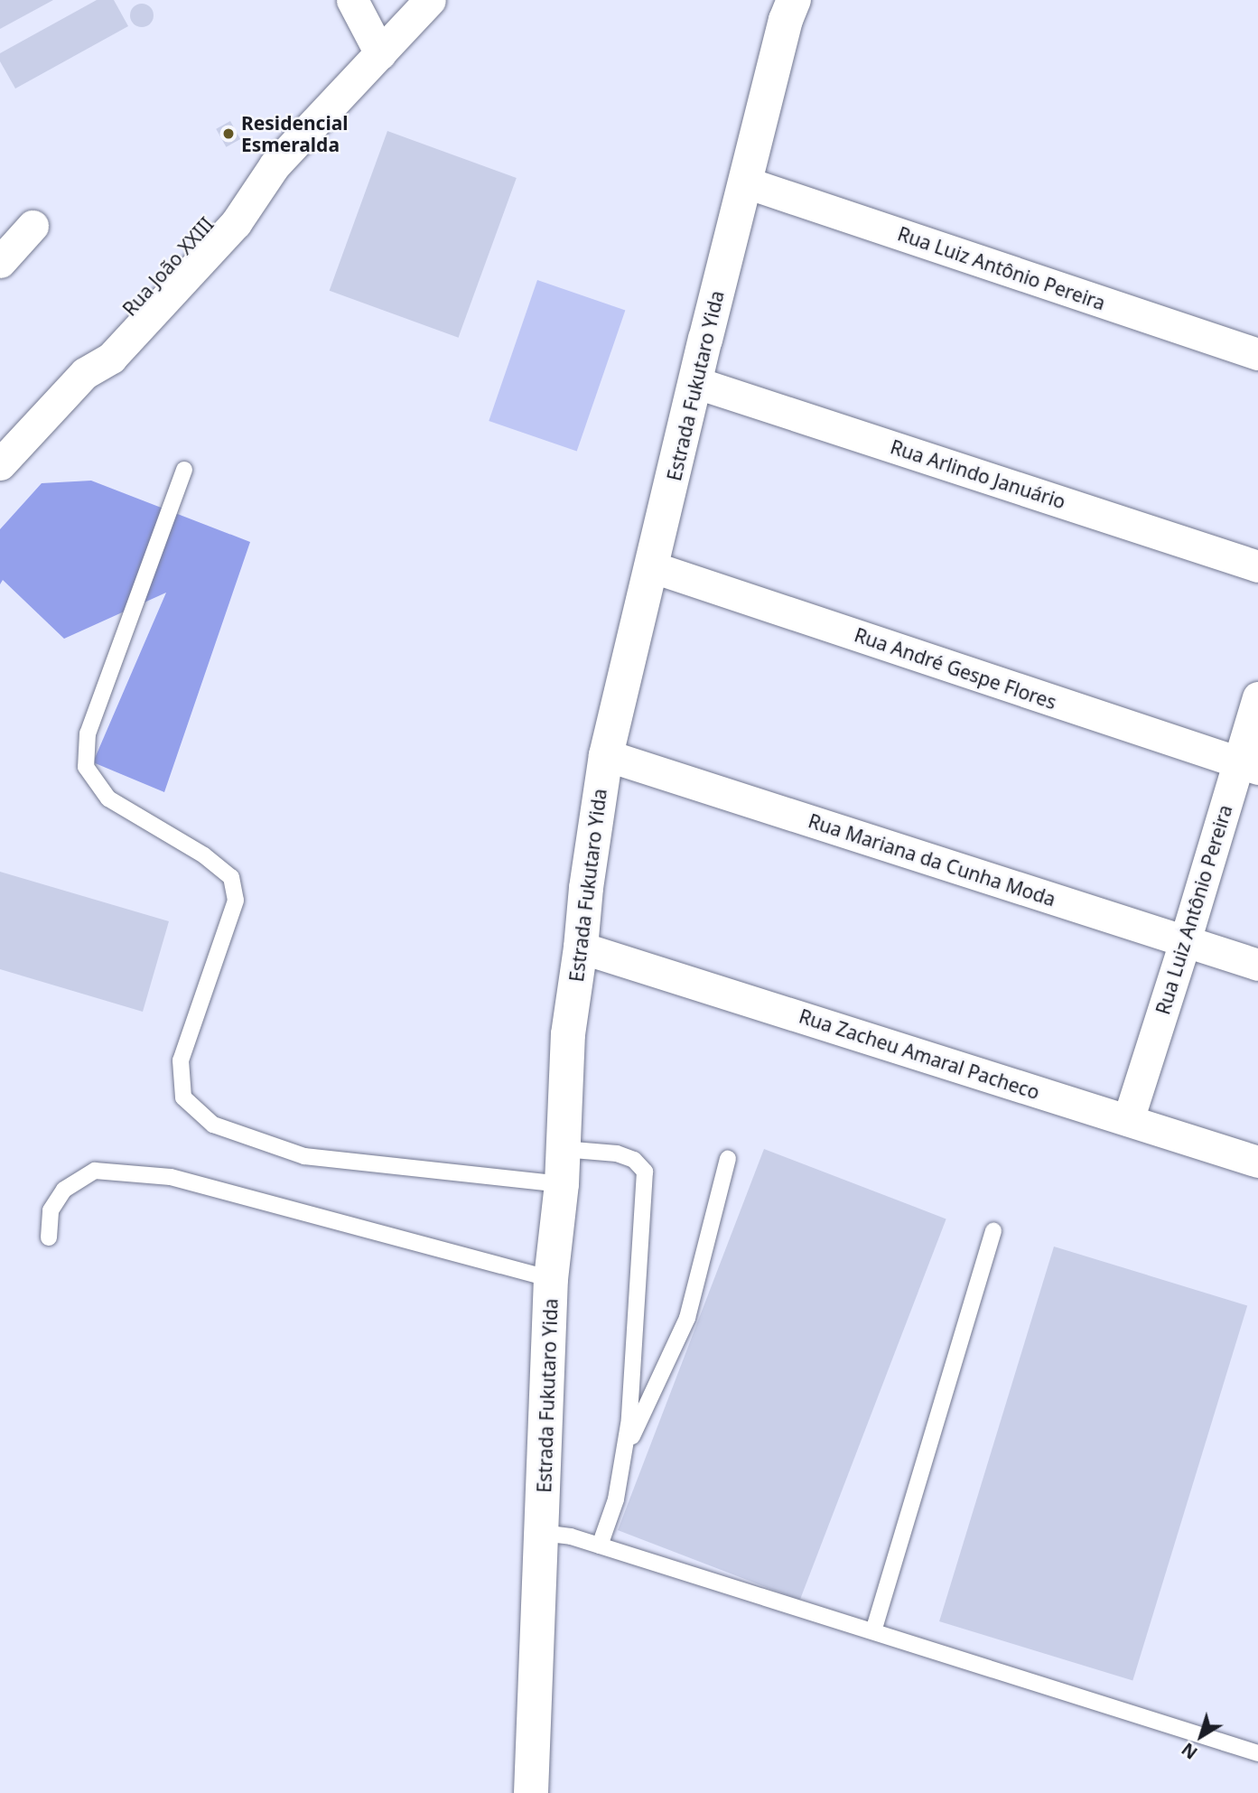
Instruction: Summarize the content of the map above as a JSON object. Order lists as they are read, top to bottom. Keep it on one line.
{"streets":{"street":["Rua João XXIII","Rua Luiz Antônio Pereira","Estrada Fukutaro Yida","Rua Arlindo Januário","Rua André Gespe Flores","Rua Mariana da Cunha Moda","Rua Zacheu Amaral Pacheco"]},"crossings":[["Rua Luiz Antônio Pereira","Estrada Fukutaro Yida"],["Rua Luiz Antônio Pereira","Rua André Gespe Flores"],["Rua Luiz Antônio Pereira","Rua Mariana da Cunha Moda"],["Rua Luiz Antônio Pereira","Rua Zacheu Amaral Pacheco"],["Estrada Fukutaro Yida","Rua Arlindo Januário"],["Estrada Fukutaro Yida","Rua André Gespe Flores"],["Estrada Fukutaro Yida","Rua Mariana da Cunha Moda"],["Estrada Fukutaro Yida","Rua Zacheu Amaral Pacheco"]],"places":["Residencial Esmeralda"],"north":"bottom left"}
